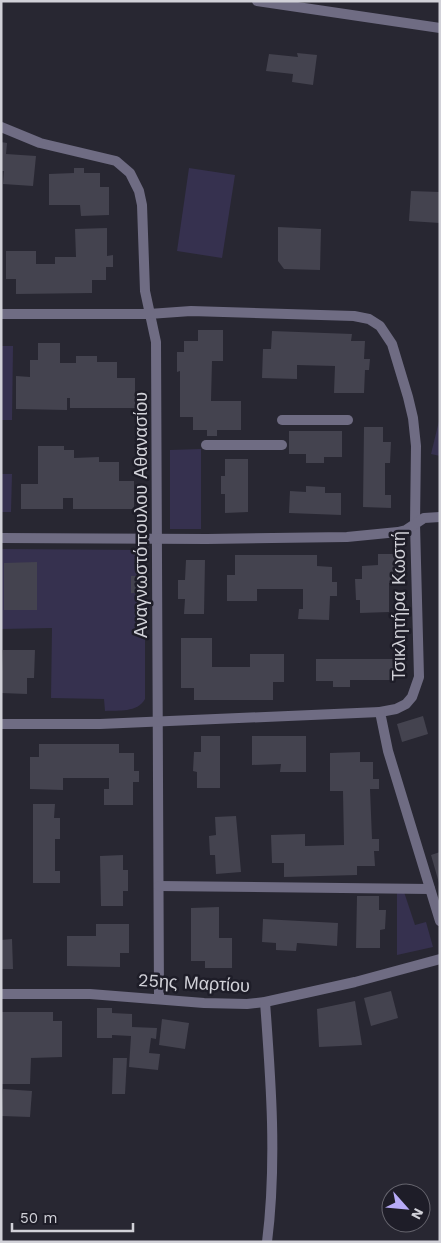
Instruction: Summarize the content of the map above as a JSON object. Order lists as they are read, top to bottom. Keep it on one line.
{"streets":{"street":["Αναγνωστόπουλου Αθανασίου","Τσικλητήρα Κωστή","25ης Μαρτίου"]},"crossings":[["Αναγνωστόπουλου Αθανασίου","Τσικλητήρα Κωστή"],["Αναγνωστόπουλου Αθανασίου","25ης Μαρτίου"]],"scale_bar":"50 m","north":"bottom right"}
